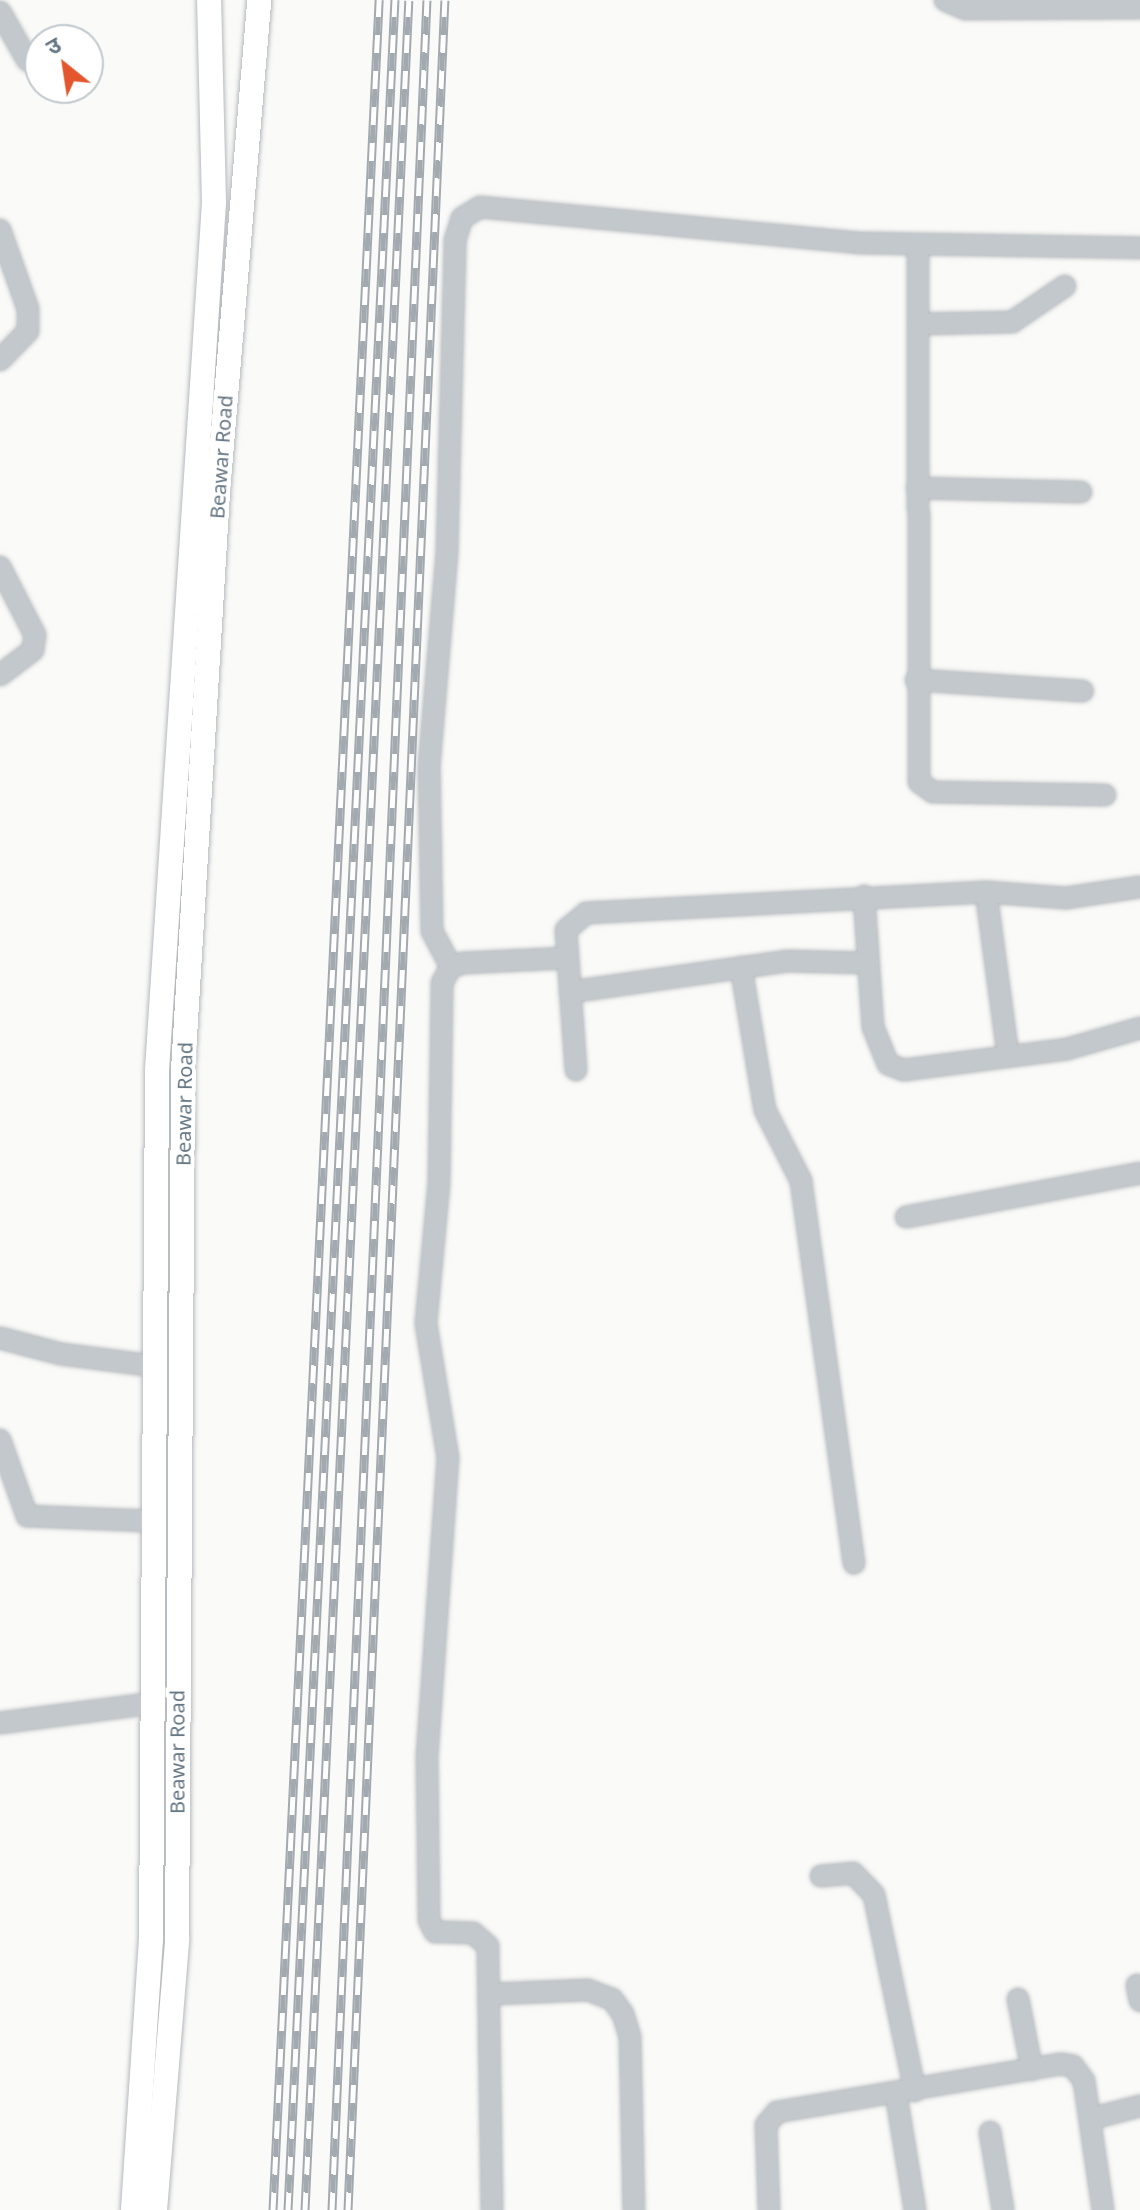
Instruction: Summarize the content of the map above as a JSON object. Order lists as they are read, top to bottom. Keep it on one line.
{"streets":{"main road":["Beawar Road"]},"north":"top left"}
